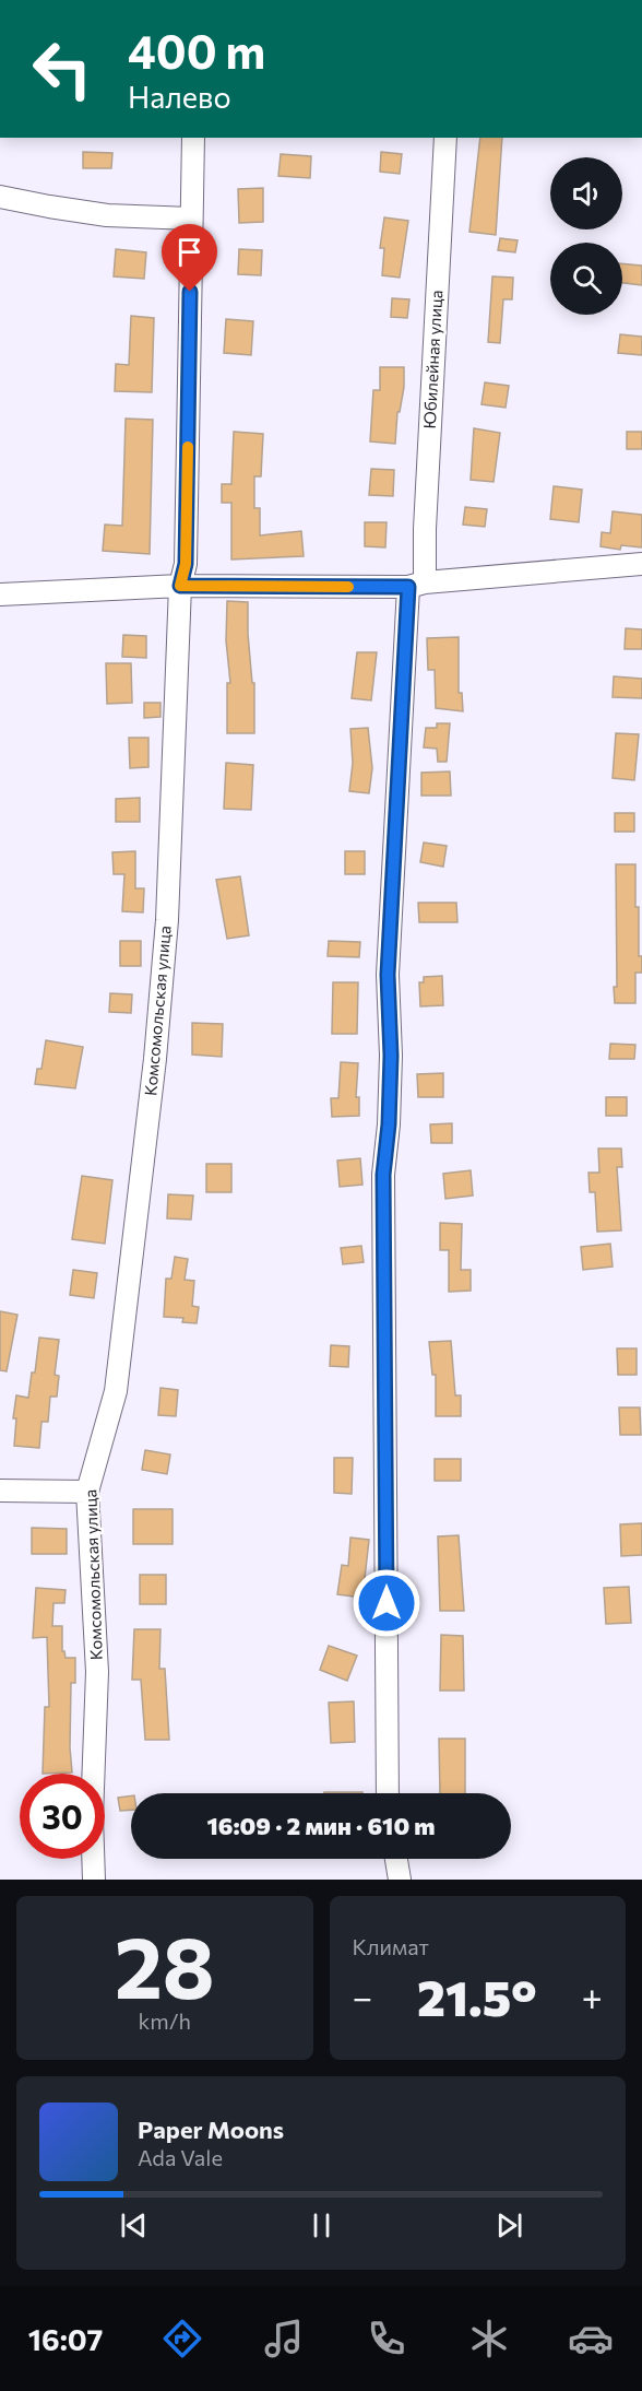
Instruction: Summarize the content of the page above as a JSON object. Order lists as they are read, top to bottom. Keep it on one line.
{"streets":{"street":["Юбилейная улица","Комсомольская улица"]},"page":{"turn":["400 m","Налево"],"limit":"30","trip":"16:09 · 2 мин · 610 m","tile":[["28","km/h"],"Климат"],"heat":["−","21.5°","+"],"song":["Paper Moons","Ada Vale"],"tabs":"16:07"}}
